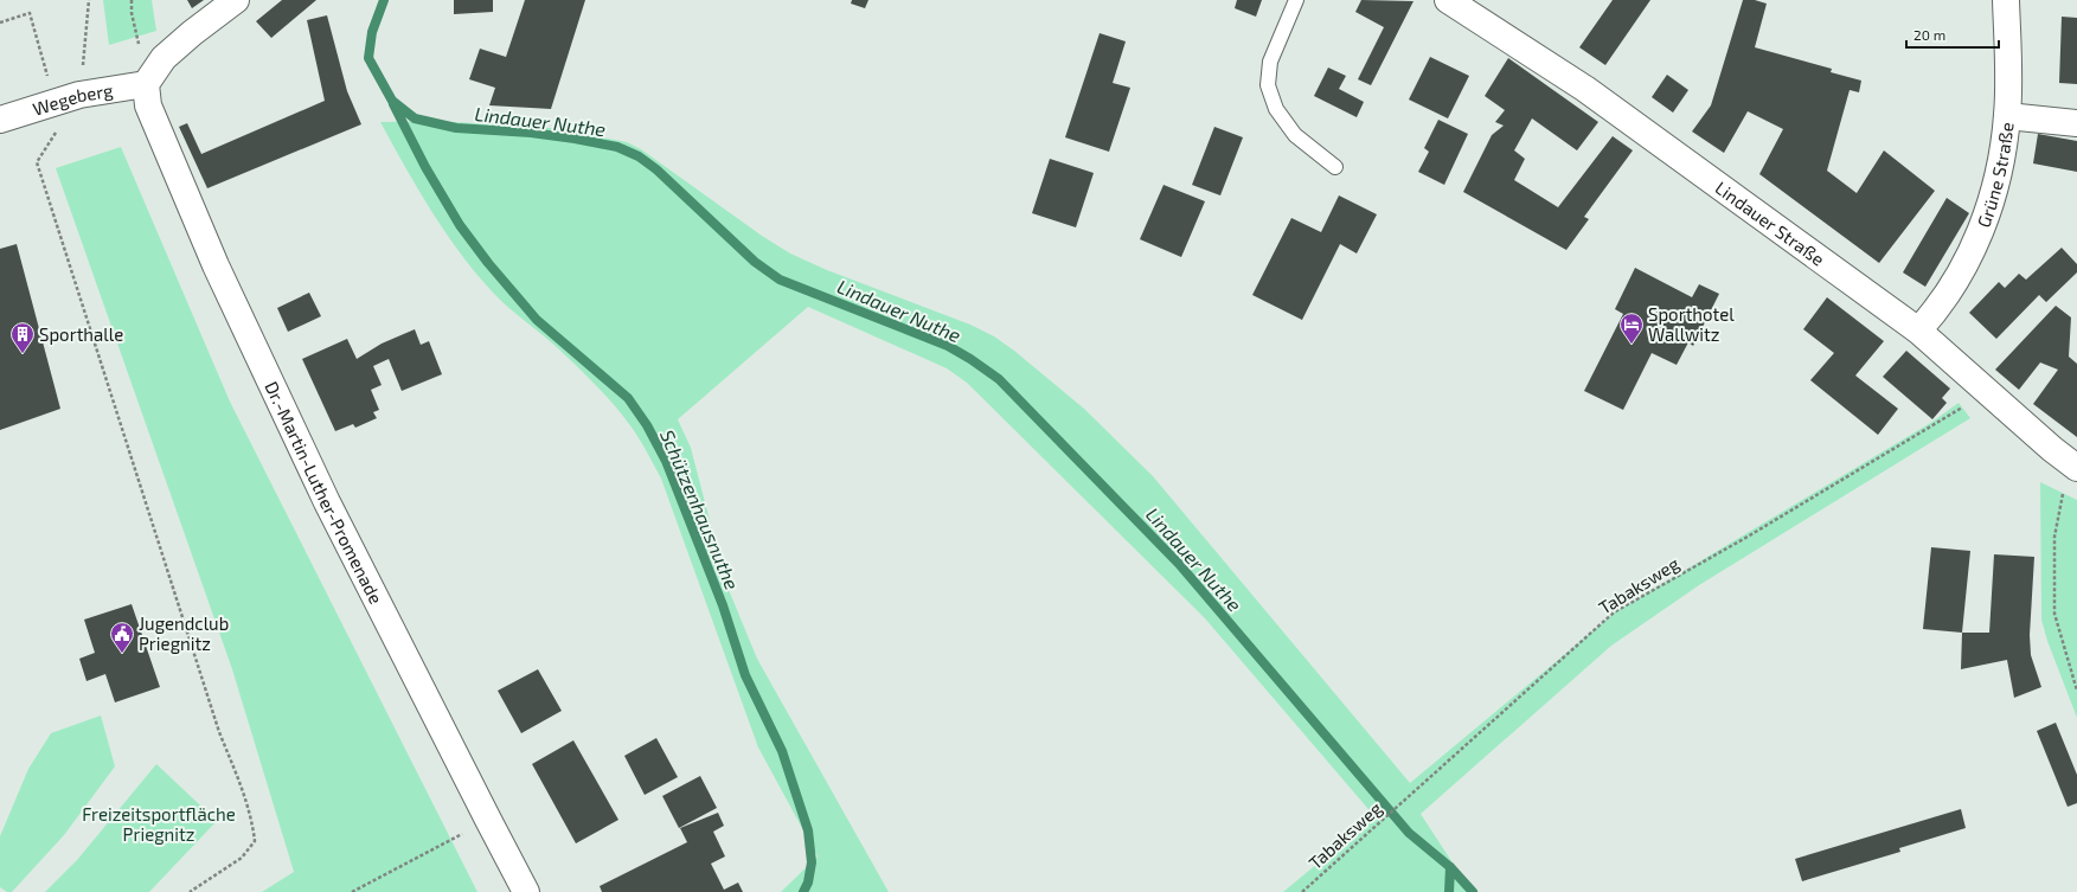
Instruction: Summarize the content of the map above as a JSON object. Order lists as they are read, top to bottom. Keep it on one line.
{"streets":{"street":["Wegeberg","Grüne Straße","Lindauer Straße","Dr.-Martin-Luther-Promenade"],"path":["Tabaksweg"]},"crossings":[["Wegeberg","Dr.-Martin-Luther-Promenade"],["Grüne Straße","Lindauer Straße"],["Lindauer Straße","Tabaksweg"]],"water":["Lindauer Nuthe","Schützenhausnuthe"],"parks":["Freizeitsportfläche Priegnitz"],"places":{"hotel":["Sporthotel Wallwitz"],"building":["Sporthalle"],"public building":["Jugendclub Priegnitz"]},"scale_bar":"20 m"}
